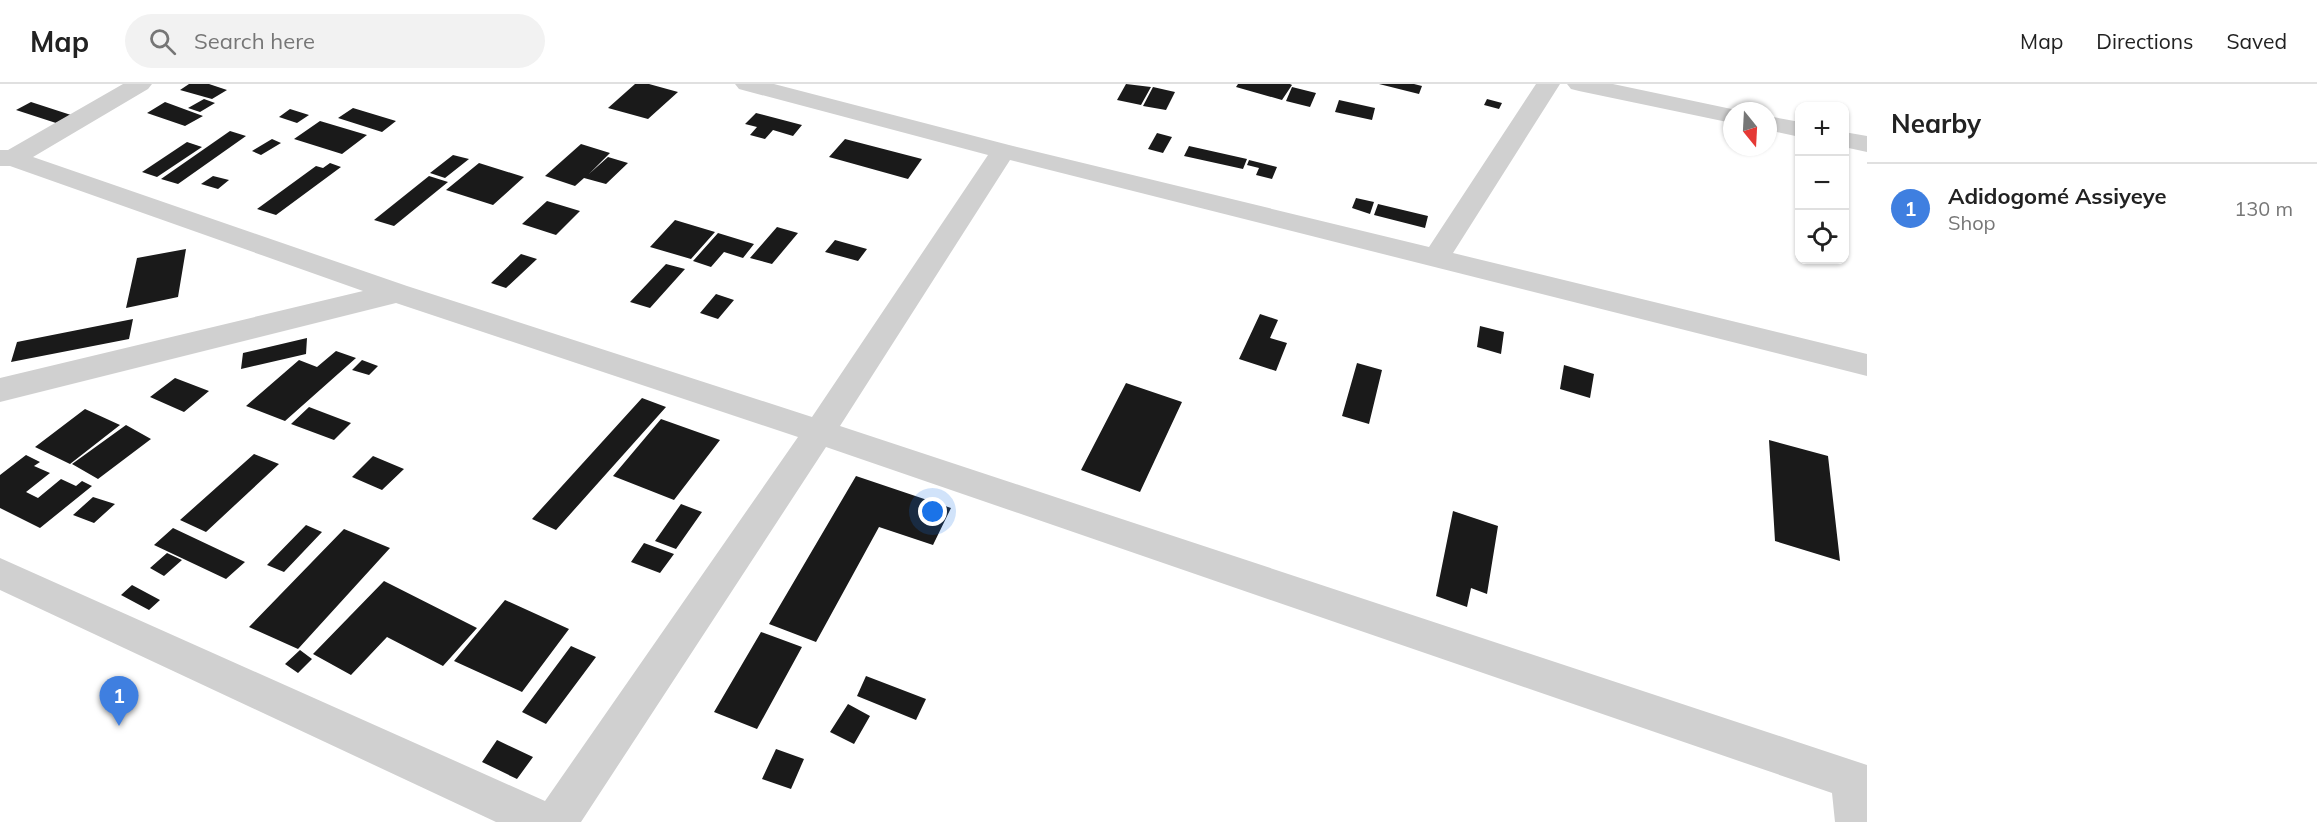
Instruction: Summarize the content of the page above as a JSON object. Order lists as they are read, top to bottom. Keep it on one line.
{"north":"bottom","page":{"header":"Map","search":"Search here","nav":["Map","Directions","Saved"],"heading":"Nearby","map_buttons":["+","−"],"list":[{"mark":"1","name":"Adidogomé Assiyeye","note":"Shop","value":"130 m"}],"pins":"1"}}
